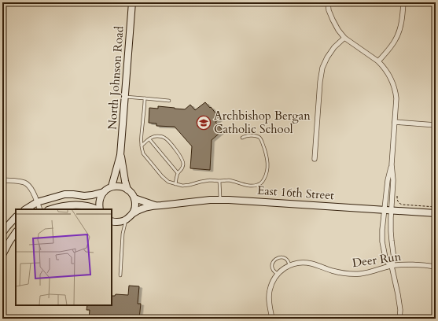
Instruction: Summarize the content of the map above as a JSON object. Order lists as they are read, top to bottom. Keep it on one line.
{"streets":{"main road":["North Johnson Road","East 16th Street"],"street":["Deer Run"]},"places":{"school or university":["Archbishop Bergan Catholic School"]}}
